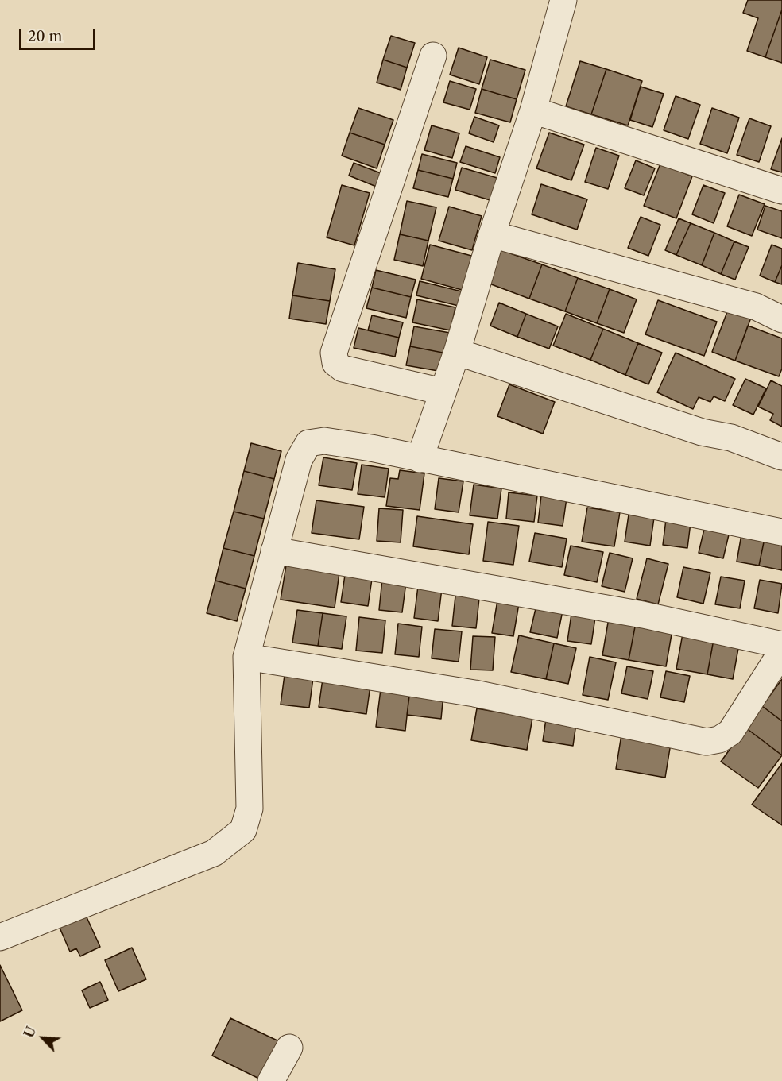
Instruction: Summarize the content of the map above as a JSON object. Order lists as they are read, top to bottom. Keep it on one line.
{"scale_bar":"20 m","north":"top left"}
